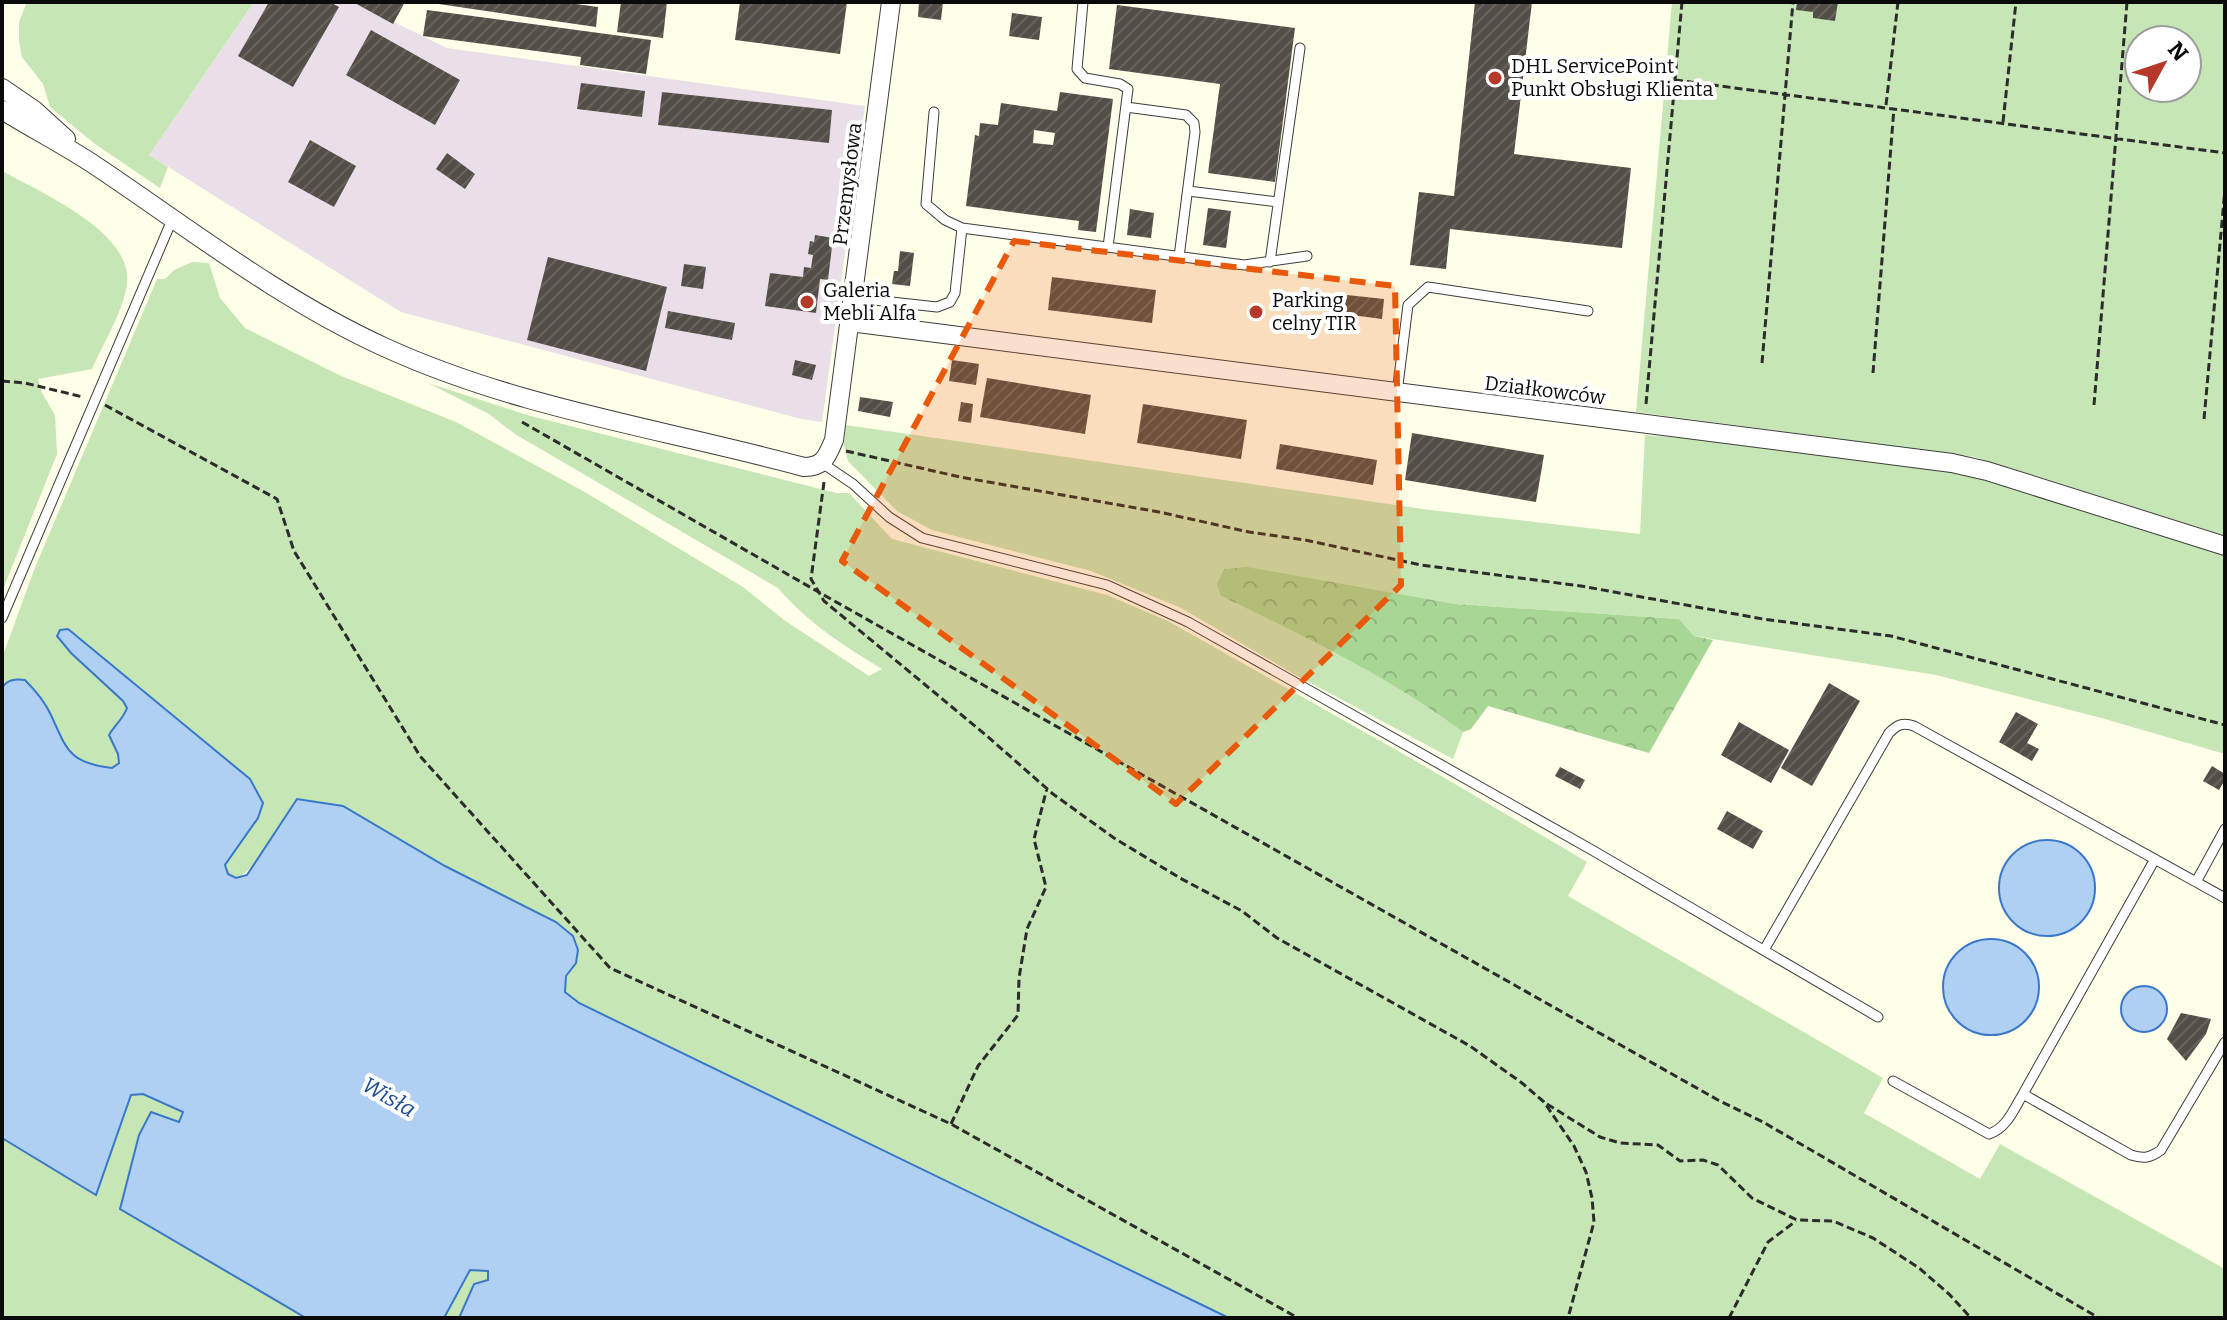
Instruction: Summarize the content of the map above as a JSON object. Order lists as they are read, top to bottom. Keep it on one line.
{"streets":{"street":["Przemysłowa","Działkowców"]},"crossings":[["Przemysłowa","Działkowców"]],"water":["Wisła"],"places":["DHL ServicePoint Punkt Obsługi Klienta","Galeria Mebli Alfa","Parking celny TIR"],"north":"top right"}
